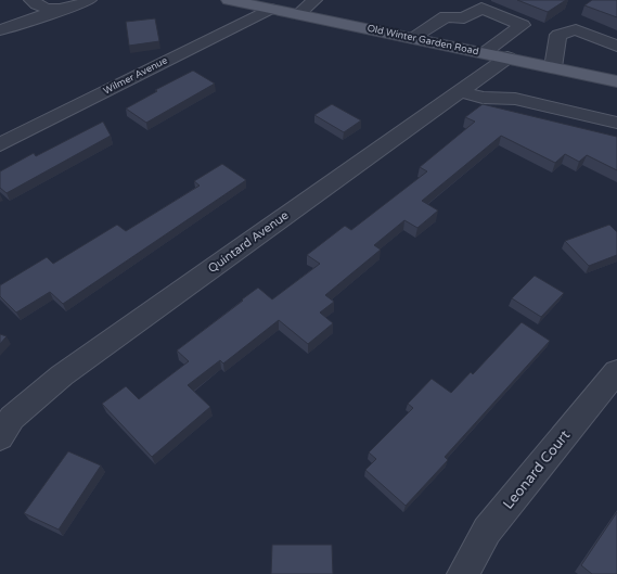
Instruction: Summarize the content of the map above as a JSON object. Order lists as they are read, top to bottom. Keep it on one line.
{"streets":{"main road":["Old Winter Garden Road"],"street":["Wilmer Avenue","Quintard Avenue","Leonard Court"]},"crossings":[["Old Winter Garden Road","Wilmer Avenue"],["Old Winter Garden Road","Quintard Avenue"]]}
